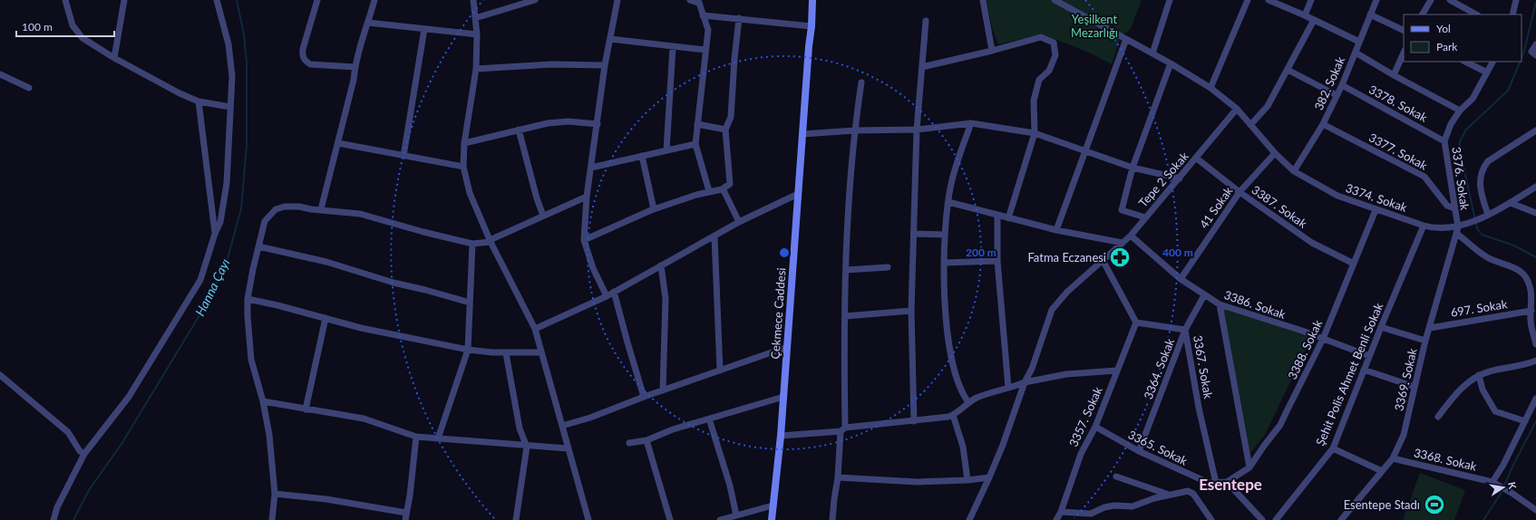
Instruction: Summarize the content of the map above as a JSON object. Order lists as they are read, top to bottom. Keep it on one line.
{"streets":{"main road":["Çekmece Caddesi"],"street":["382. Sokak","3378. Sokak","3377. Sokak","3376. Sokak","Tepe 2 Sokak","3374. Sokak","3387. Sokak","41 Sokak","3386. Sokak","697. Sokak","3388. Sokak","3367. Sokak","3364. Sokak","Şehit Polis Ahmet Benli Sokak","3369. Sokak","3357. Sokak","3365. Sokak","3368. Sokak"]},"crossings":[["382. Sokak","3378. Sokak"],["382. Sokak","3377. Sokak"],["382. Sokak","3374. Sokak"],["3378. Sokak","3376. Sokak"],["3377. Sokak","3376. Sokak"],["3376. Sokak","3374. Sokak"],["3376. Sokak","3369. Sokak"],["Tepe 2 Sokak","3374. Sokak"],["Tepe 2 Sokak","3387. Sokak"],["Tepe 2 Sokak","3386. Sokak"],["3374. Sokak","41 Sokak"],["3374. Sokak","3388. Sokak"],["3374. Sokak","Şehit Polis Ahmet Benli Sokak"],["3374. Sokak","3369. Sokak"],["3387. Sokak","41 Sokak"],["3387. Sokak","3388. Sokak"],["41 Sokak","3386. Sokak"],["3386. Sokak","3388. Sokak"],["3386. Sokak","3364. Sokak"],["3386. Sokak","Şehit Polis Ahmet Benli Sokak"],["697. Sokak","3369. Sokak"],["3388. Sokak","3365. Sokak"],["3367. Sokak","3364. Sokak"],["3367. Sokak","3357. Sokak"],["3367. Sokak","3365. Sokak"],["3364. Sokak","3365. Sokak"],["3369. Sokak","3368. Sokak"],["3357. Sokak","3365. Sokak"]],"districts":["Esentepe"],"water":["Hanna Çayı"],"parks":["Yeşilkent Mezarlığı"],"places":{"pharmacy":["Fatma Eczanesi"],"sports":["Esentepe Stadı"]},"legend":["Yol","Park"],"scale_bar":"100 m","north":"right","rings":["200 m","400 m"]}
